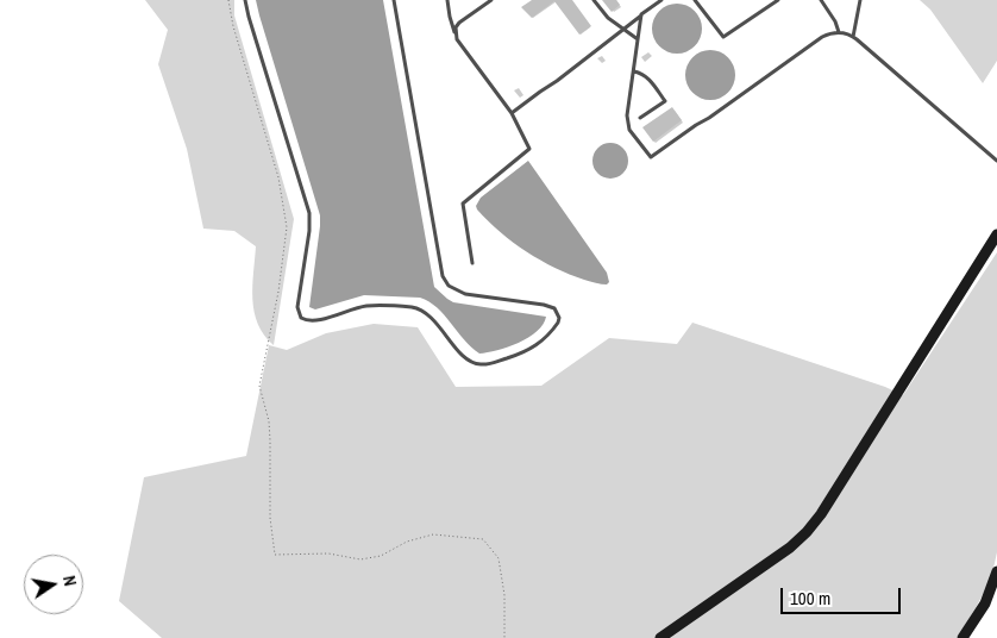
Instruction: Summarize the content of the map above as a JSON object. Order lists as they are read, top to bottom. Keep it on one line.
{"scale_bar":"100 m","north":"right"}
